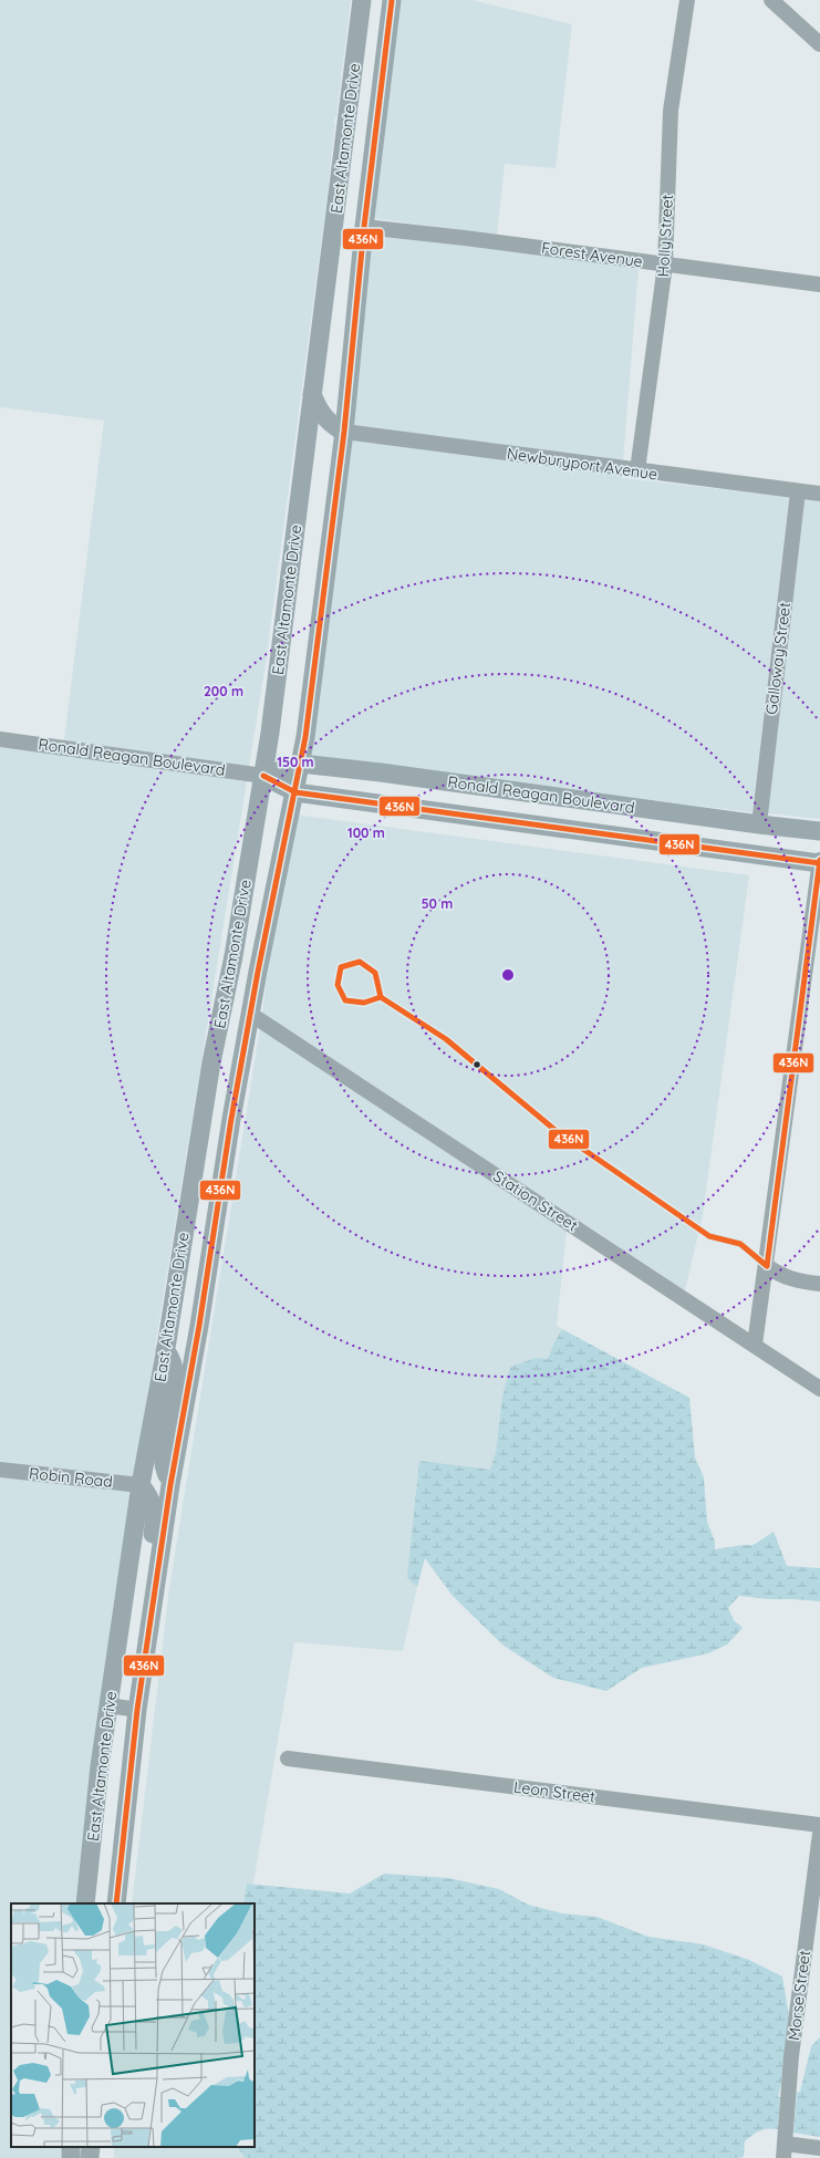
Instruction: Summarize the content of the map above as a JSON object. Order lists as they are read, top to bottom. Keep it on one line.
{"streets":{"main road":["East Altamonte Drive","Ronald Reagan Boulevard"],"street":["Holly Street","Forest Avenue","Newburyport Avenue","Galloway Street","Station Street","Robin Road","Leon Street","Morse Street"]},"crossings":[["East Altamonte Drive","Forest Avenue"],["East Altamonte Drive","Newburyport Avenue"],["East Altamonte Drive","Ronald Reagan Boulevard"],["East Altamonte Drive","Station Street"],["East Altamonte Drive","Robin Road"],["Holly Street","Forest Avenue"],["Holly Street","Newburyport Avenue"],["Newburyport Avenue","Galloway Street"],["Galloway Street","Ronald Reagan Boulevard"]],"lines":["transit line 436N"],"rings":["200 m","150 m","100 m","50 m"]}
